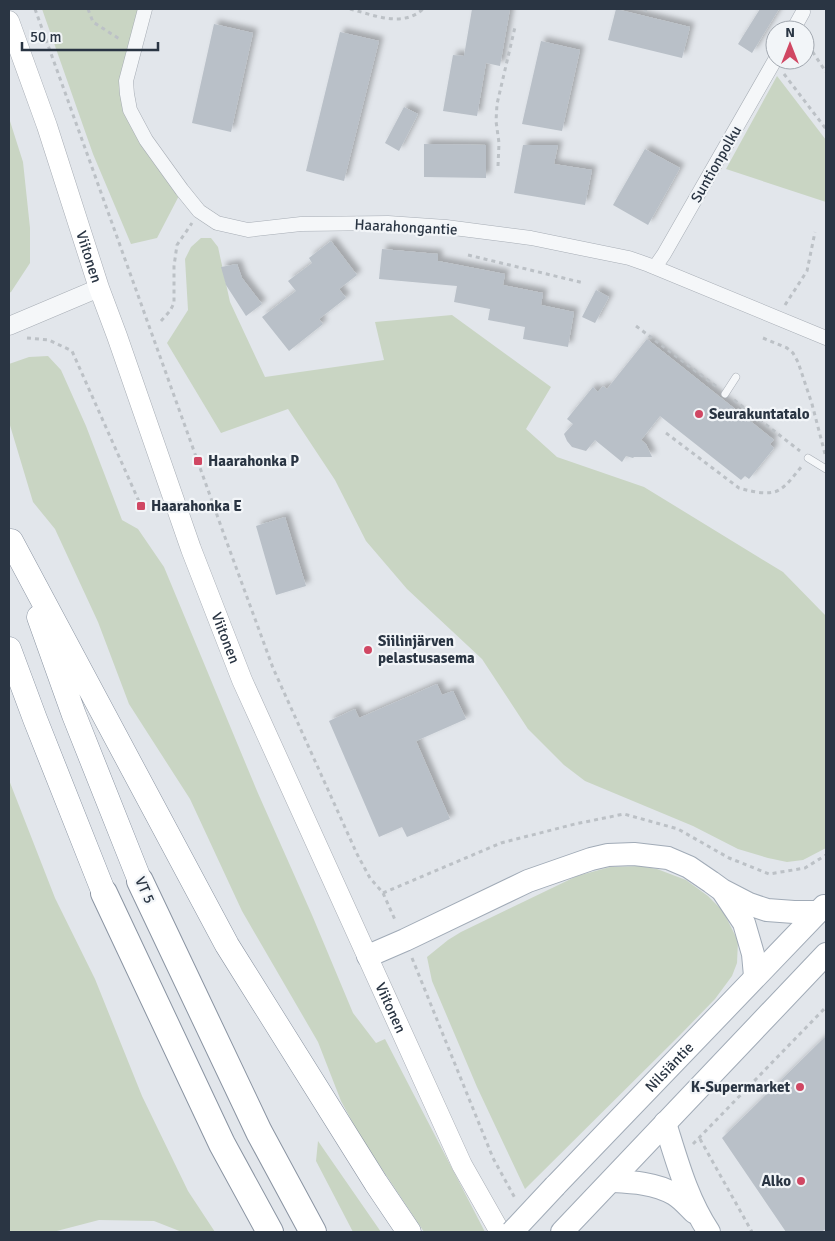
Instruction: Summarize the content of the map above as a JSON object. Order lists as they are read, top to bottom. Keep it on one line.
{"streets":{"highway":["VT 5"],"main road":["Viitonen","Nilsiäntie"],"street":["Suntionpolku","Haarahongantie"]},"crossings":[["Suntionpolku","Haarahongantie"]],"places":{"other":["Seurakuntatalo","Siilinjärven pelastusasema","K-Supermarket","Alko"],"transit":["Haarahonka P","Haarahonka E"]},"scale_bar":"50 m","north":"top"}
